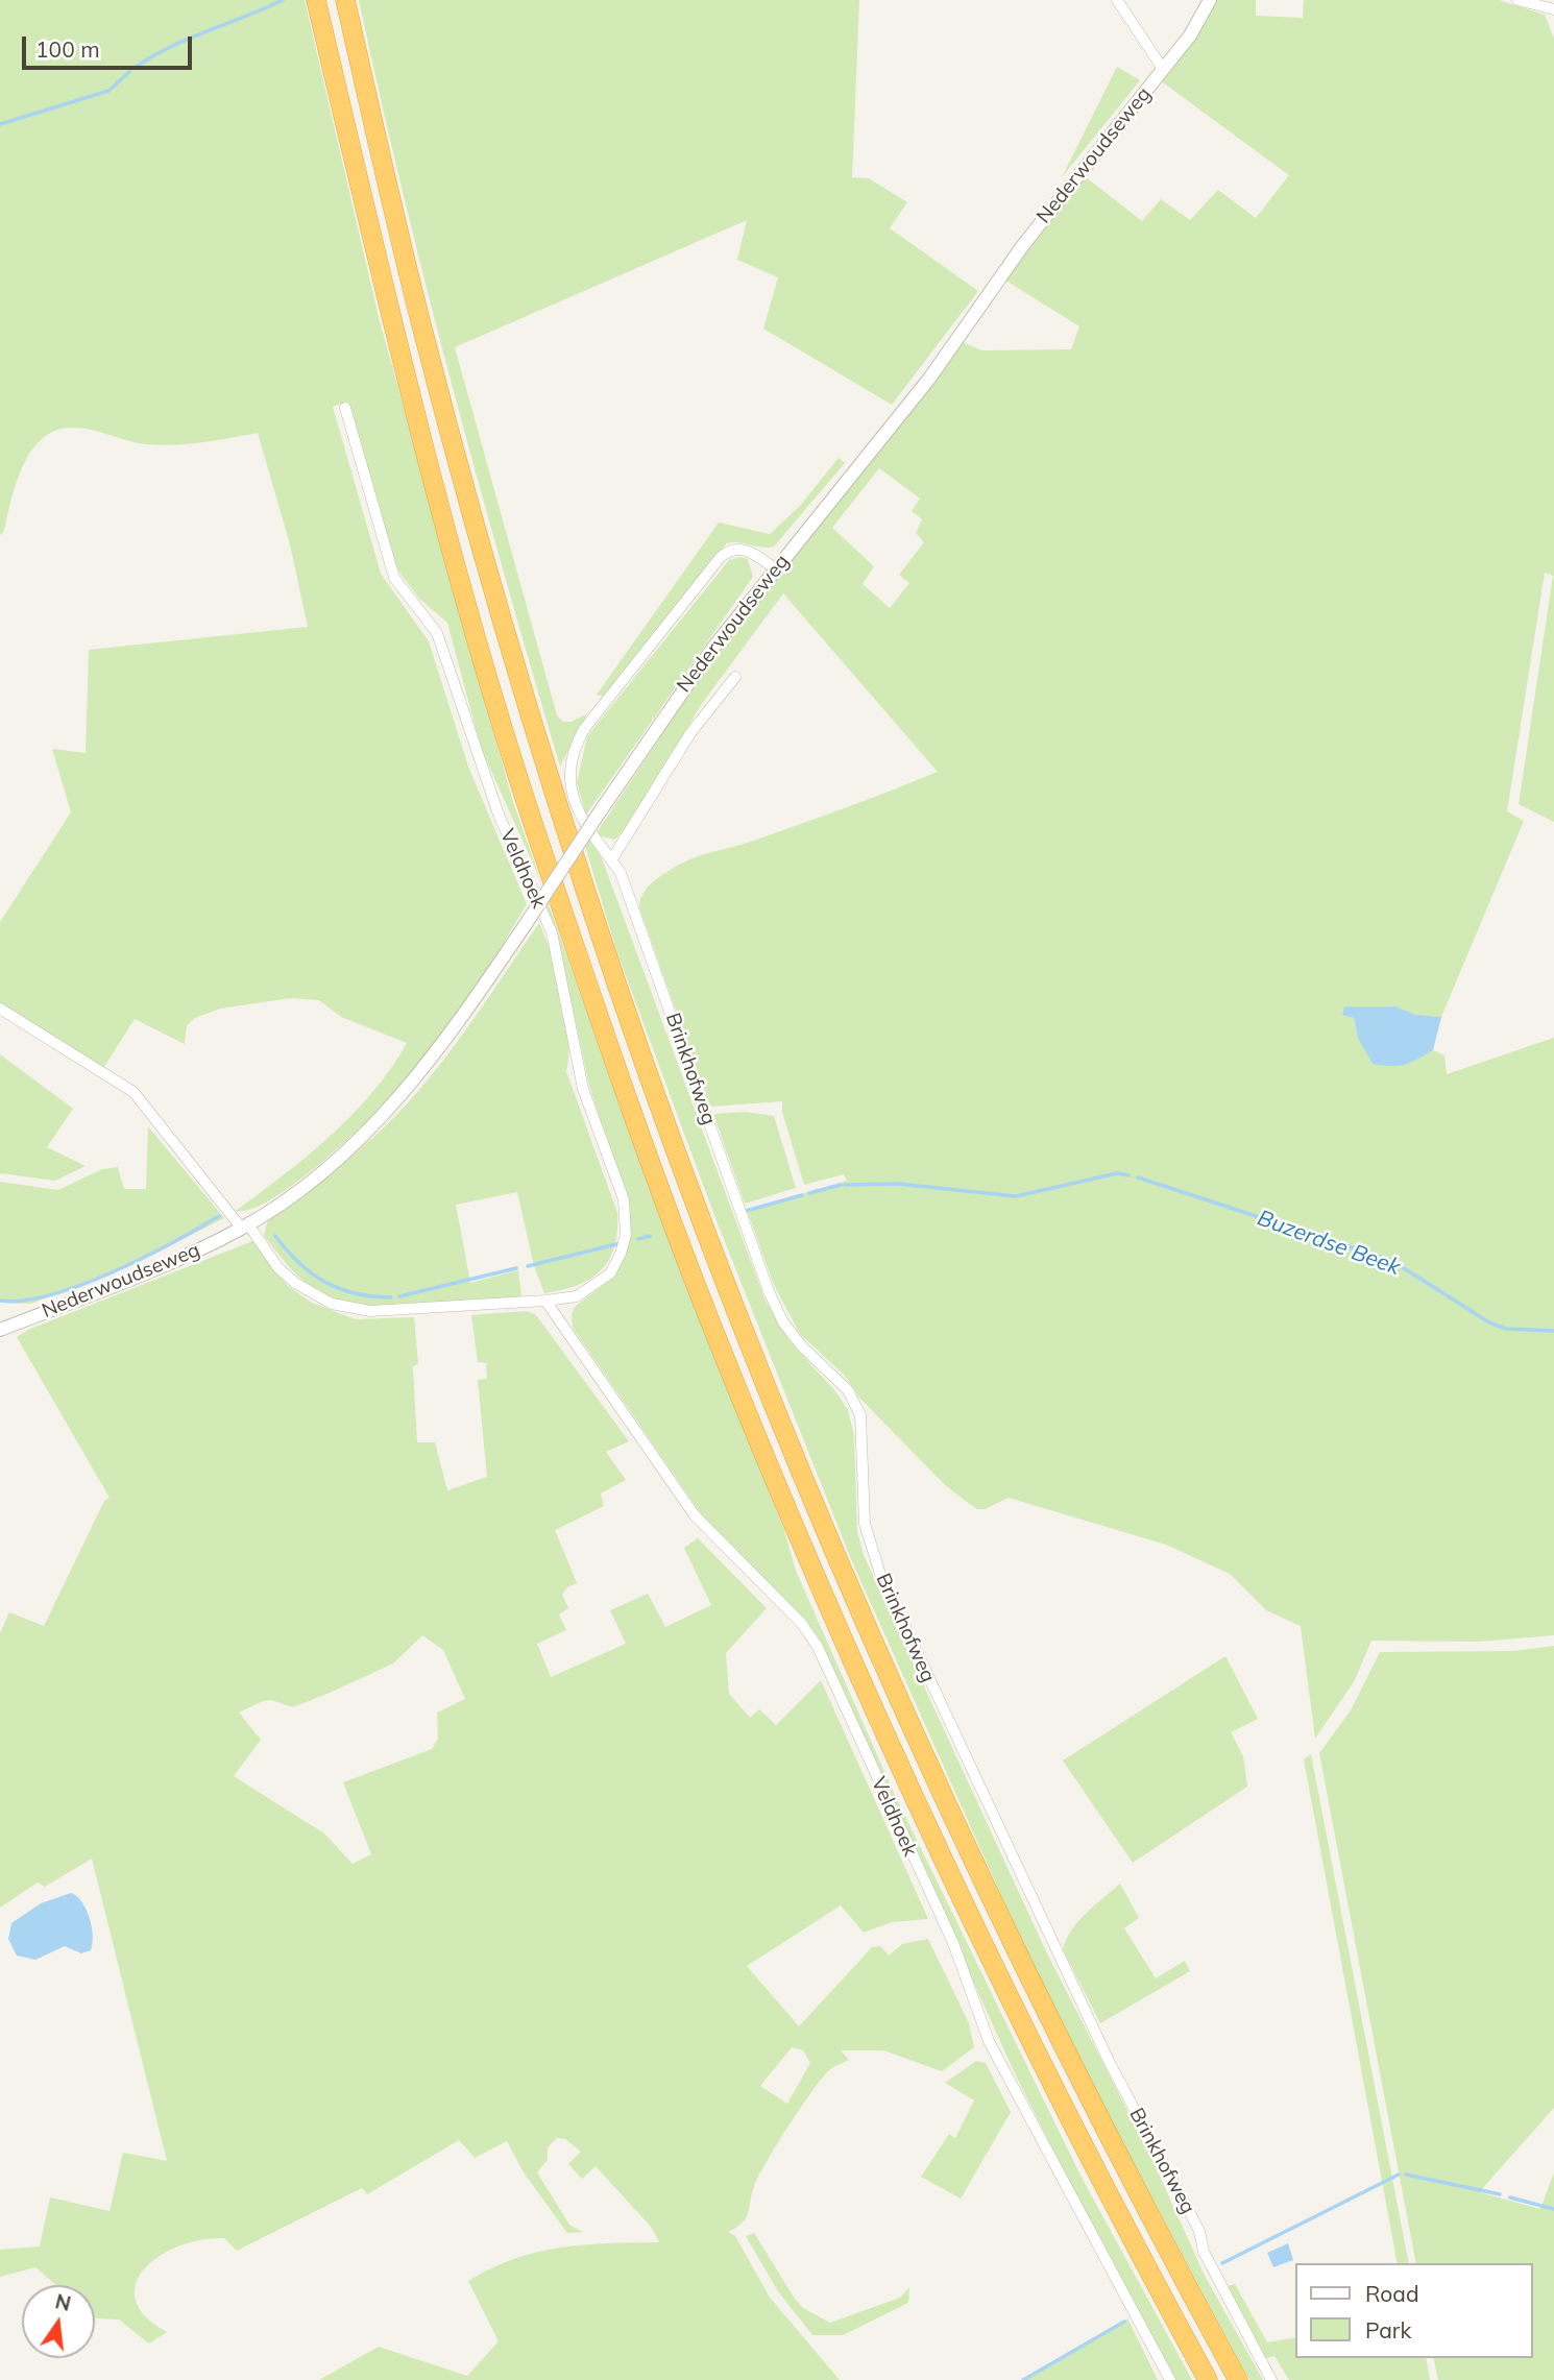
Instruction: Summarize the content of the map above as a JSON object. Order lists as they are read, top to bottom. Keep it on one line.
{"streets":{"street":["Nederwoudseweg","Veldhoek","Brinkhofweg"]},"crossings":[["Nederwoudseweg","Veldhoek"],["Nederwoudseweg","Brinkhofweg"]],"water":["Buzerdse Beek"],"legend":["Road","Park"],"scale_bar":"100 m","north":"top"}
